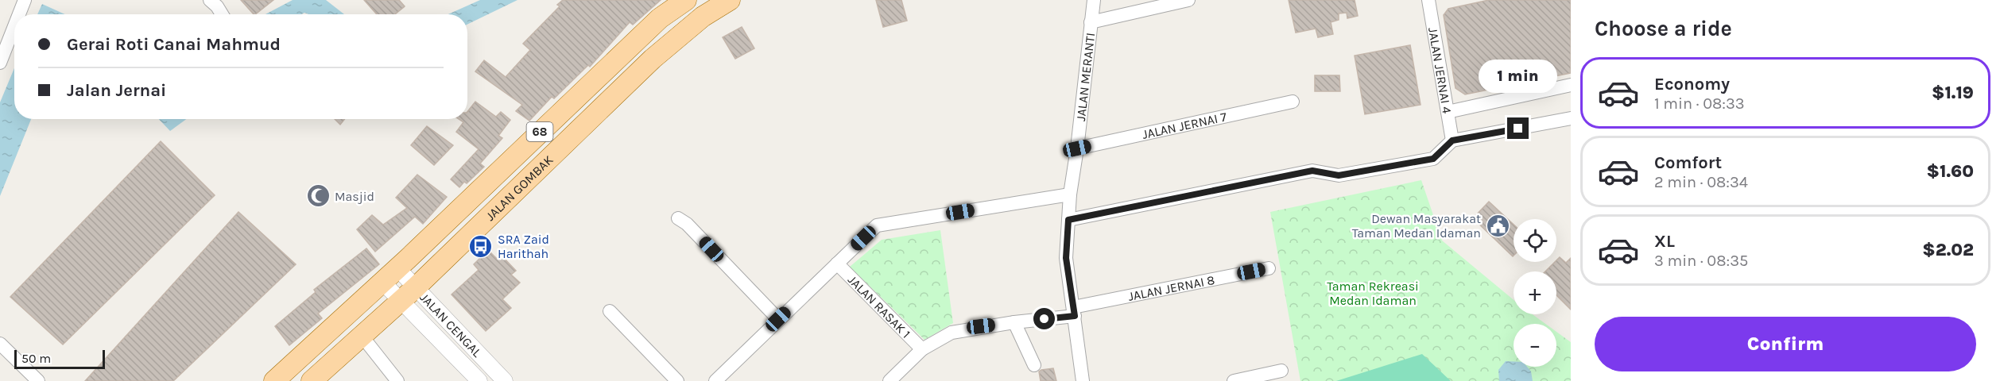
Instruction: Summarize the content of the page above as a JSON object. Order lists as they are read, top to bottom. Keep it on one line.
{"streets":{"main road":["68","JALAN GOMBAK"],"street":["JALAN JERNAI 4","JALAN MERANTI","JALAN JERNAI 7","JALAN JERNAI 8","JALAN RASAK 1","JALAN CENGAL"]},"crossings":[["JALAN MERANTI","JALAN JERNAI 7"],["JALAN MERANTI","JALAN JERNAI 8"],["JALAN GOMBAK","JALAN CENGAL"],["JALAN JERNAI 8","JALAN RASAK 1"]],"parks":["Taman Rekreasi Medan Idaman"],"places":{"mosque":["Masjid"],"public building":["Dewan Masyarakat Taman Medan Idaman"],"bus stop":["SRA Zaid Harithah"]},"scale_bar":"50 m","page":{"heading":"Choose a ride","banner":["Gerai Roti Canai Mahmud","Jalan Jernai"],"list":[{"name":"Economy","note":"1 min · 08:33","value":"$1.19"},{"name":"Comfort","note":"2 min · 08:34","value":"$1.60"},{"name":"XL","note":"3 min · 08:35","value":"$2.02"}],"bubble":"1 min","map_buttons":["+","−"],"buttons":"Confirm","scale":"50 m"}}
